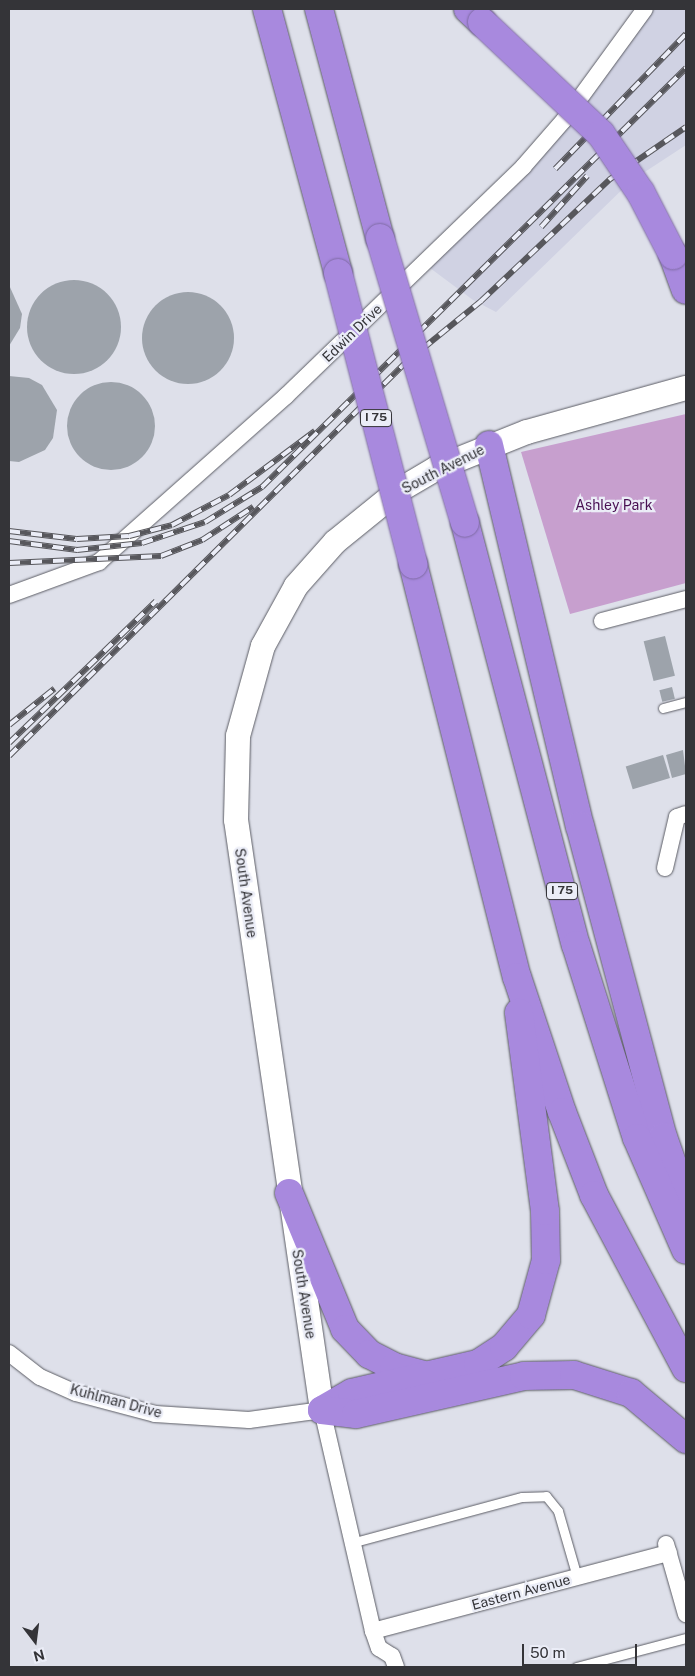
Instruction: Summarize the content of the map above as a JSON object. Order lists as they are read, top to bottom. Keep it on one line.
{"streets":{"highway":["I 75"],"street":["Edwin Drive","South Avenue","Kuhlman Drive","Eastern Avenue"]},"crossings":[["South Avenue","Kuhlman Drive"],["South Avenue","Eastern Avenue"]],"parks":["Ashley Park"],"scale_bar":"50 m","north":"bottom"}
